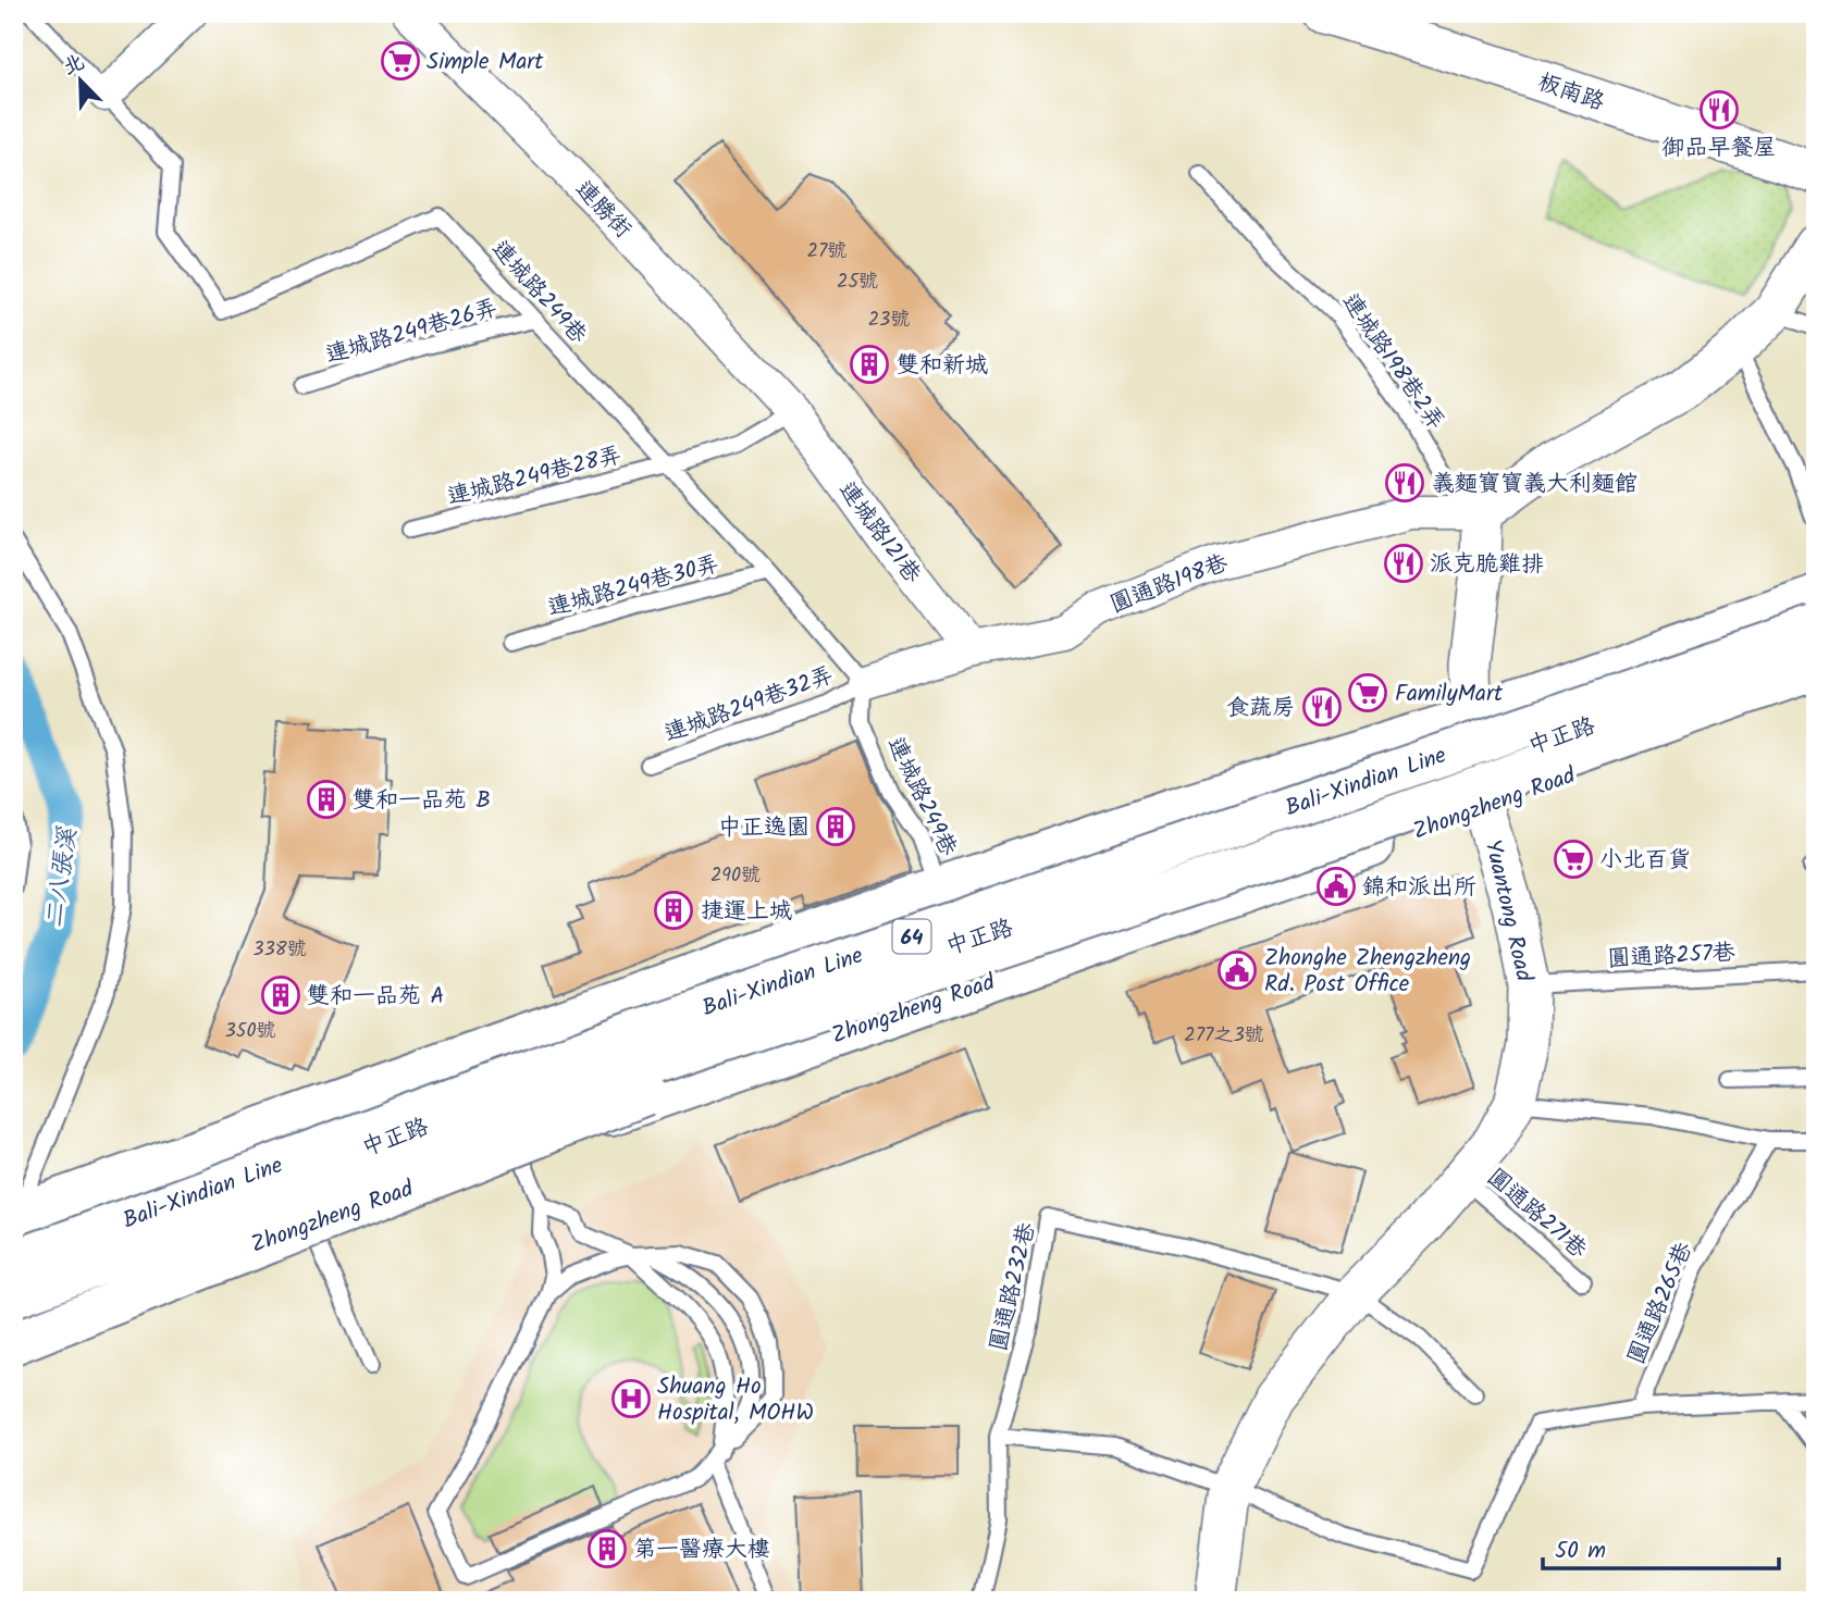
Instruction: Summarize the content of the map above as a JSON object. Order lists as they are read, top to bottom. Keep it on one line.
{"streets":{"main road":["中正路","Bali-Xindian Line","Zhongzheng Road","64"],"street":["板南路","連勝街","連城路121巷","圓通路198巷","Yuantong Road"],"lane":["連城路249巷","連城路249巷26弄","連城路198巷2弄","連城路249巷28弄","連城路249巷30弄","連城路249巷32弄","圓通路257巷","圓通路271巷","圓通路232巷","圓通路265巷"]},"crossings":[["連勝街","連城路249巷28弄"],["連勝街","連城路121巷"],["連城路249巷","連城路249巷26弄"],["連城路249巷","連城路249巷28弄"],["連城路249巷","圓通路198巷"],["連城路249巷","連城路249巷30弄"],["連城路249巷","連城路249巷32弄"],["連城路198巷2弄","圓通路198巷"],["連城路198巷2弄","Yuantong Road"],["連城路249巷28弄","連城路121巷"],["連城路121巷","圓通路198巷"],["圓通路198巷","連城路249巷32弄"],["圓通路198巷","Yuantong Road"],["中正路","Bali-Xindian Line"],["中正路","Yuantong Road"],["Zhongzheng Road","Yuantong Road"],["Yuantong Road","圓通路257巷"],["Yuantong Road","圓通路271巷"],["Yuantong Road","圓通路232巷"]],"water":["二八張溪"],"places":{"supermarket":["Simple Mart","FamilyMart","小北百貨"],"restaurant":["御品早餐屋","義麵寶寶義大利麵館","派克脆雞排","食蔬房"],"building":["雙和新城","雙和一品苑 B","中正逸園","捷運上城","雙和一品苑 A","第一醫療大樓"],"public building":["錦和派出所","Zhonghe Zhengzheng Rd. Post Office"],"hospital":["Shuang Ho Hospital, MOHW"]},"house_numbers":["27號","25號","23號","290號","338號","350號","277之3號"],"scale_bar":"50 m","north":"top left"}
